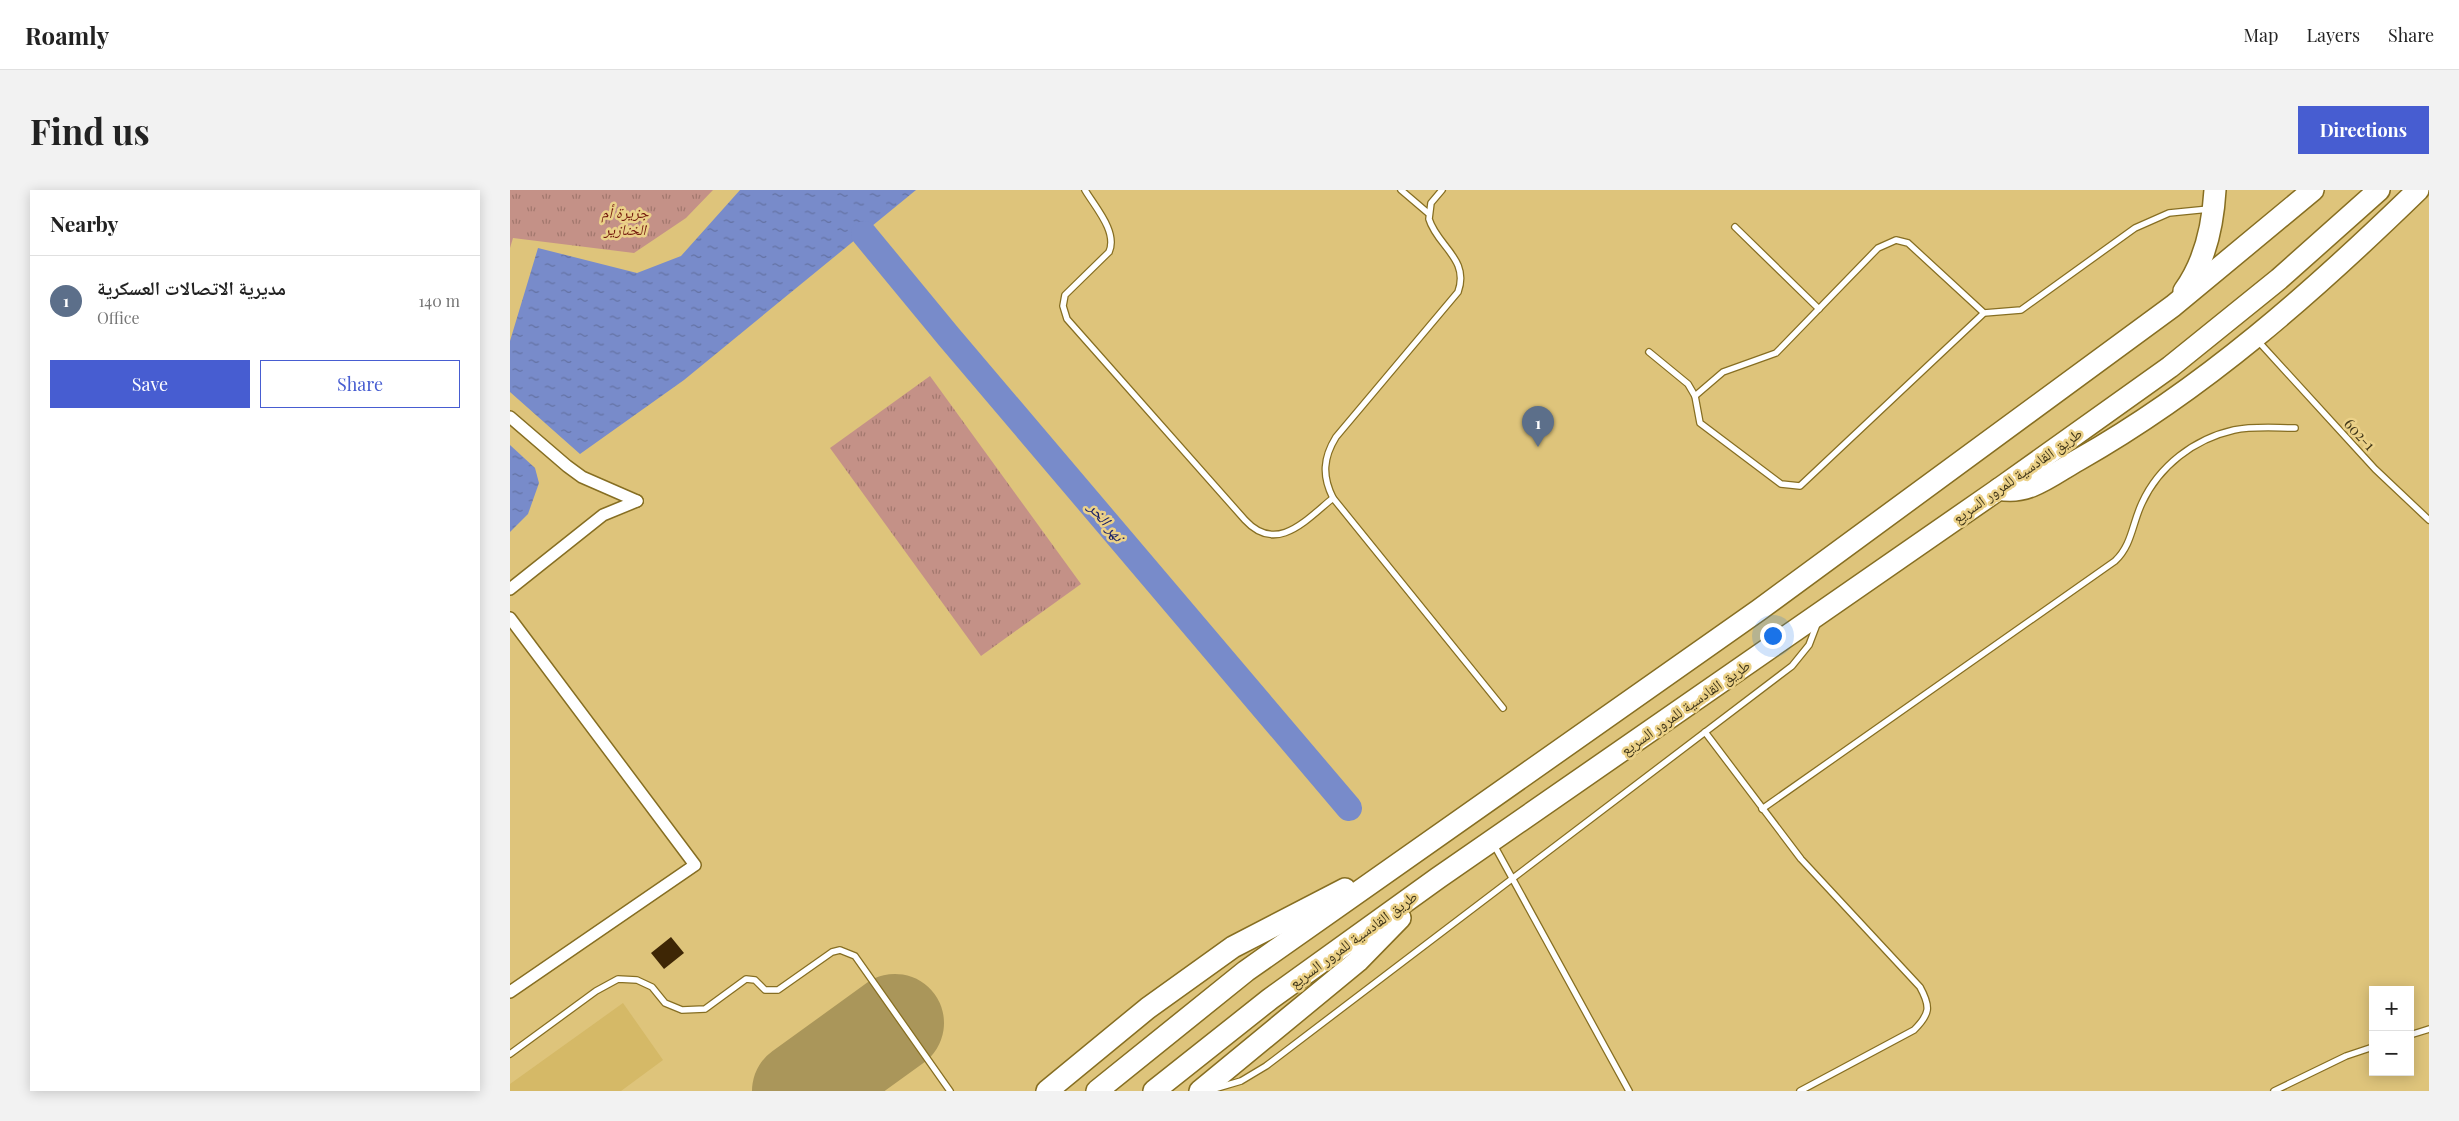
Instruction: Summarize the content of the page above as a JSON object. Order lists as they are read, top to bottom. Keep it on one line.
{"streets":{"highway":["طريق القادسية للمرور السريع"],"lane":["602-1"]},"water":["نهر الخر"],"parks":["جزيرة أم الخنازير"],"page":{"header":"Roamly","nav":["Map","Layers","Share"],"buttons":["Directions",["Save","Share"]],"title":"Find us","heading":"Nearby","list":[{"mark":"1","name":"مديرية الاتصالات العسكرية","note":"Office","value":"140 m"}],"pins":"1","map_buttons":["+","−"]}}
